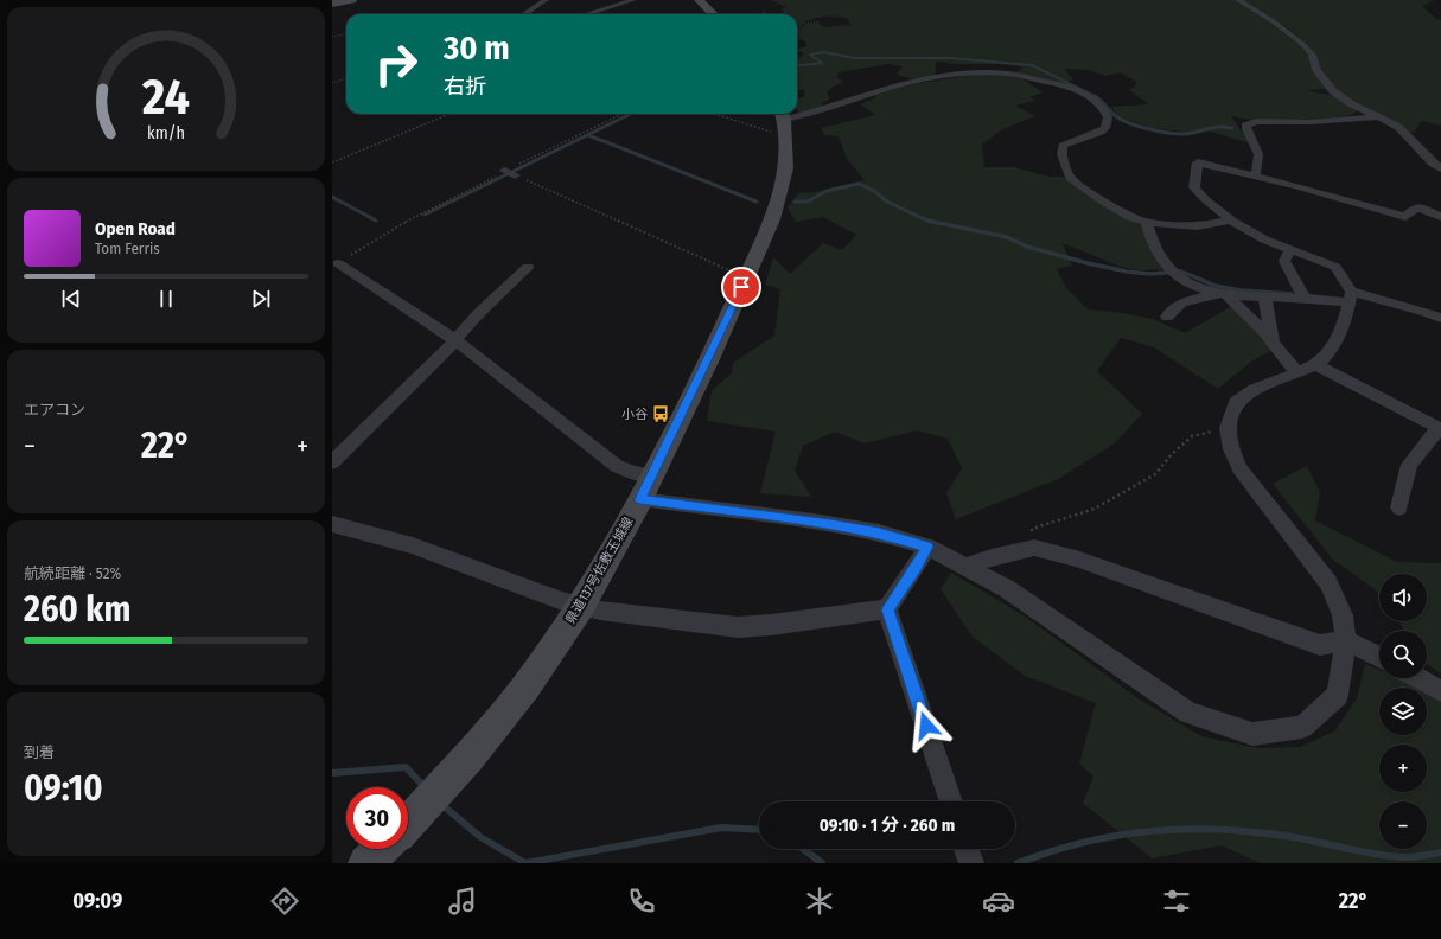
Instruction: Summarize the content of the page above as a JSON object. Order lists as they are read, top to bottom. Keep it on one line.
{"streets":{"main road":["県道137号佐敷玉城線"]},"places":{"bus stop":["小谷"]},"page":{"turn":["30 m","右折"],"song":["Open Road","Tom Ferris"],"tile":["エアコン",["航続距離 · 52%","260 km"],["到着","09:10"]],"heat":["−","22°","+"],"map_buttons":["+","−"],"limit":"30","trip":"09:10 · 1 分 · 260 m","tabs":["09:09","22°"],"gauge":["24","km/h"]}}
